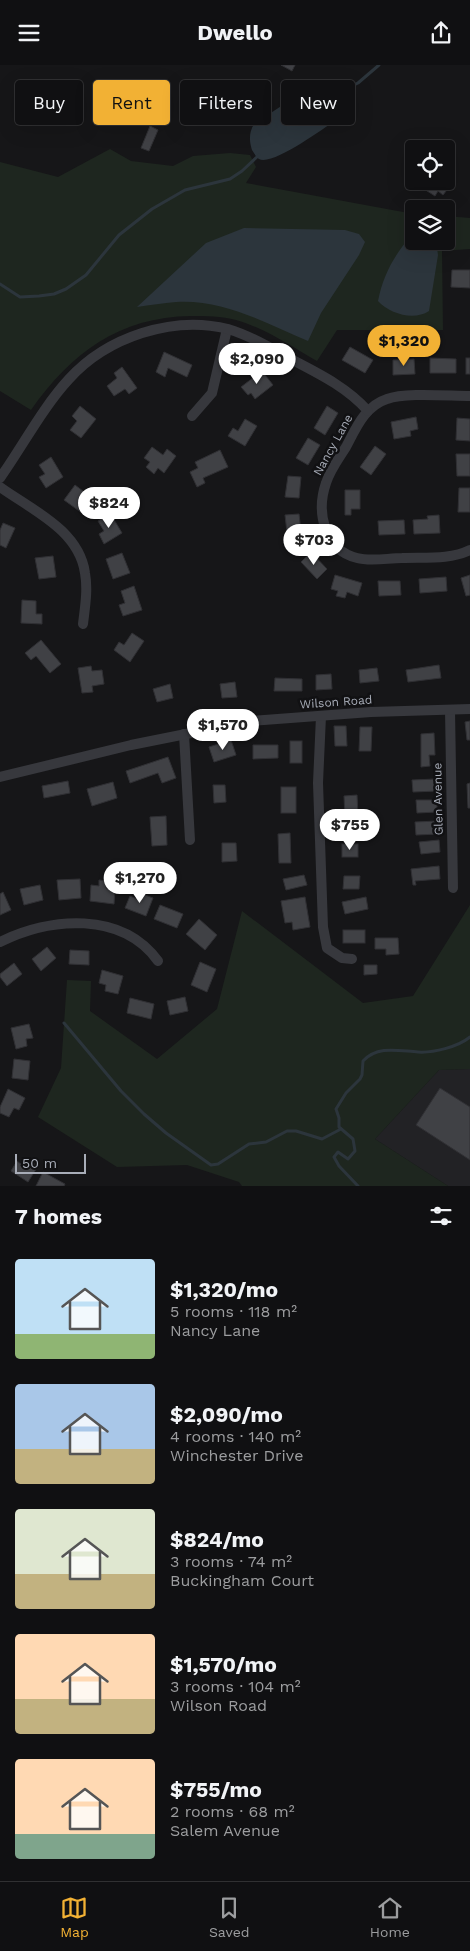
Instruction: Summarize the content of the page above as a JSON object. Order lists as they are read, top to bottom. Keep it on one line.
{"streets":{"street":["Nancy Lane","Wilson Road","Glen Avenue"]},"crossings":[["Wilson Road","Glen Avenue"]],"scale_bar":"50 m","page":{"header":"Dwello","chip":["Buy","Rent","Filters","New"],"price":["$1,320","$2,090","$824","$703","$1,570","$755","$1,270"],"scale":"50 m","heading":"7 homes","list":[{"name":"$1,320/mo","note":"5 rooms · 118 m² · Nancy Lane"},{"name":"$2,090/mo","note":"4 rooms · 140 m² · Winchester Drive"},{"name":"$824/mo","note":"3 rooms · 74 m² · Buckingham Court"},{"name":"$1,570/mo","note":"3 rooms · 104 m² · Wilson Road"},{"name":"$755/mo","note":"2 rooms · 68 m² · Salem Avenue"}],"tabs":["Map","Saved","Home"]}}
